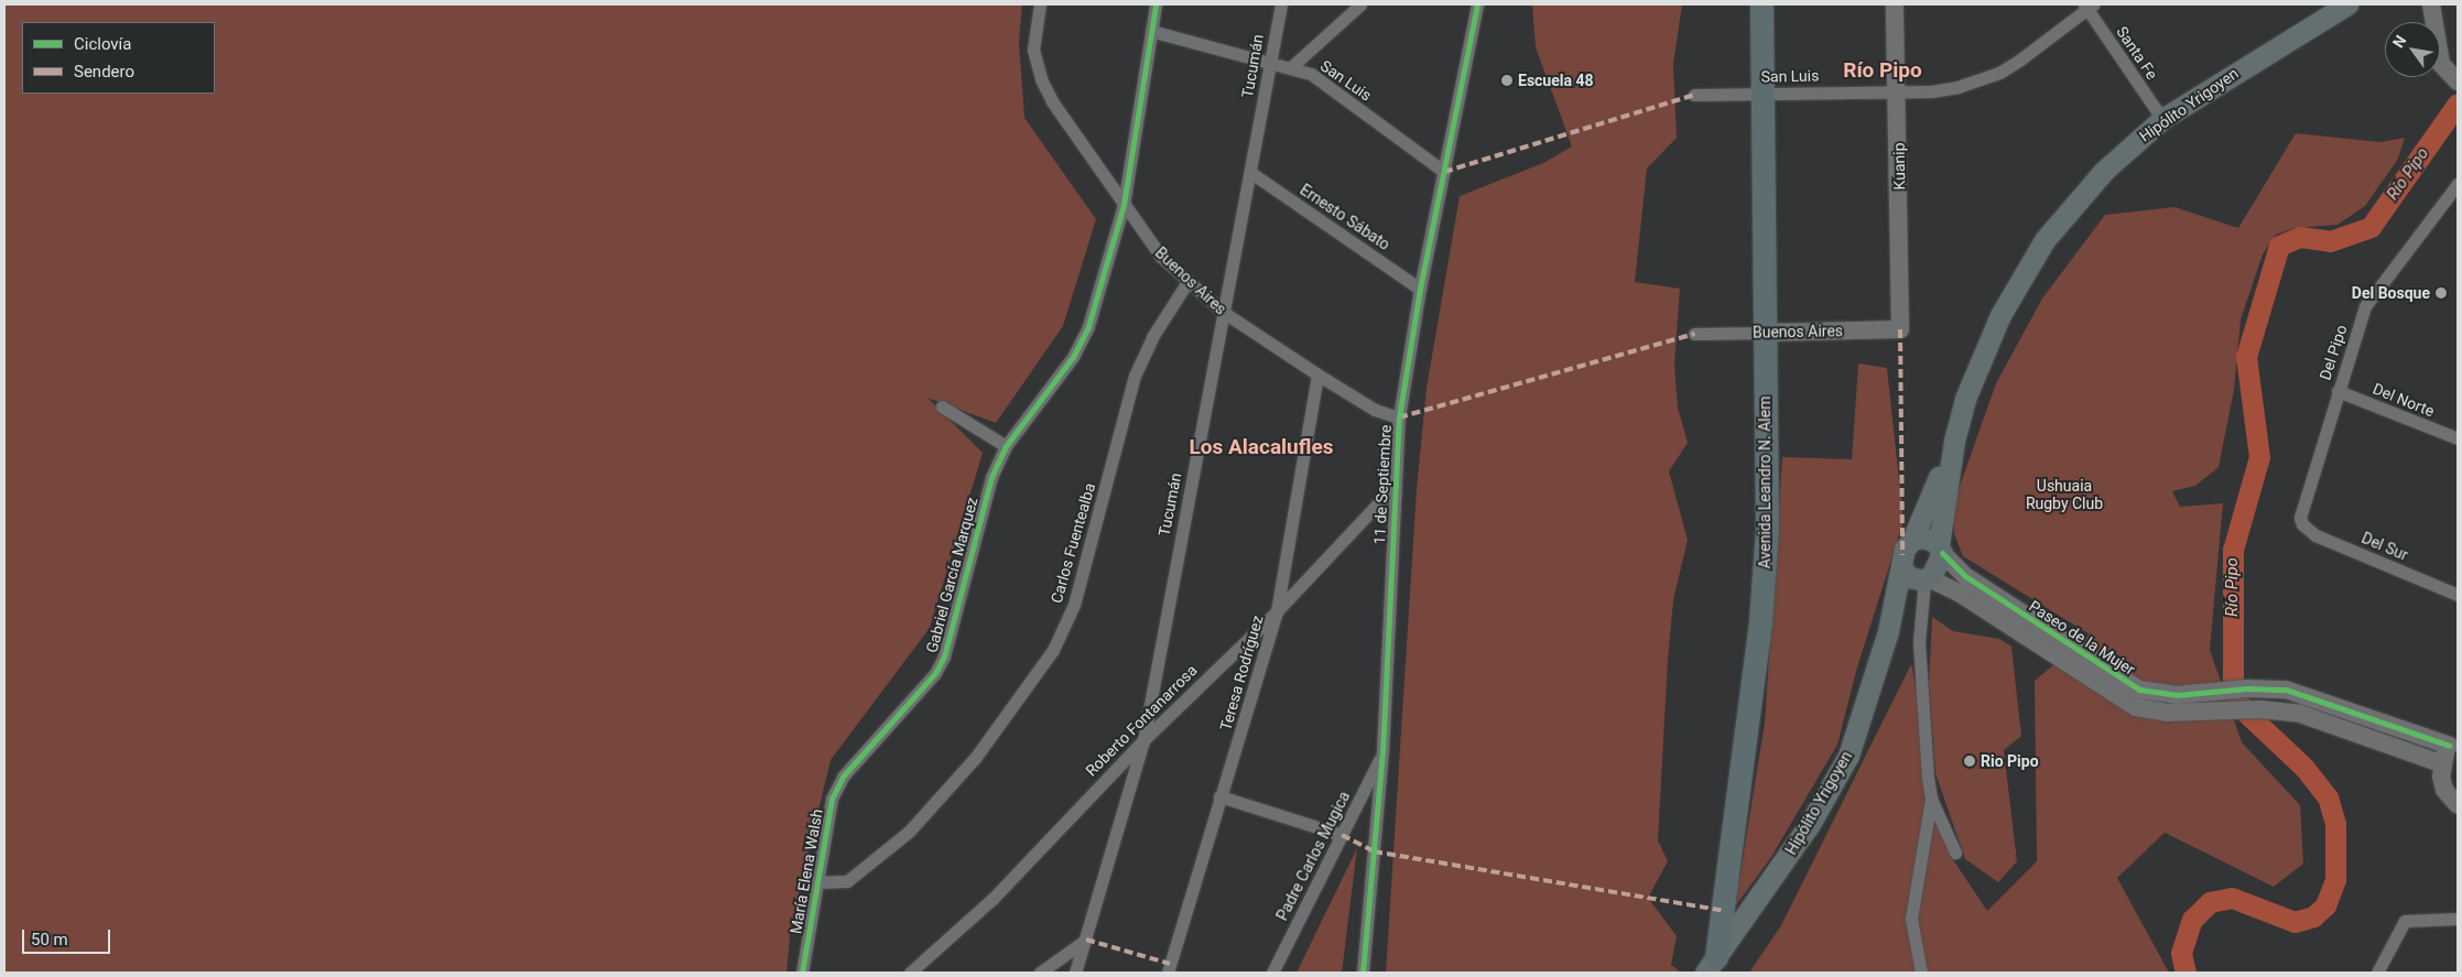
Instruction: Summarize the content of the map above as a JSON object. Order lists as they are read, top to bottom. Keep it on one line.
{"streets":{"highway":["Avenida Leandro N. Alem"],"main road":["Hipólito Yrigoyen"],"street":["Santa Fe","Tucumán","San Luis","Kuanip","Ernesto Sábato","Buenos Aires","Del Pipo","Del Norte","11 de Septiembre","Carlos Fuentealba","Del Sur","Gabriel García Marquez","Paseo de la Mujer","Teresa Rodríguez","Roberto Fontanarrosa","Padre Carlos Mugica","María Elena Walsh"]},"crossings":[["Santa Fe","San Luis"],["Santa Fe","Hipólito Yrigoyen"],["Tucumán","San Luis"],["Tucumán","Ernesto Sábato"],["Tucumán","Buenos Aires"],["Tucumán","Roberto Fontanarrosa"],["San Luis","Kuanip"],["San Luis","Avenida Leandro N. Alem"],["San Luis","11 de Septiembre"],["San Luis","Gabriel García Marquez"],["Hipólito Yrigoyen","Avenida Leandro N. Alem"],["Hipólito Yrigoyen","Paseo de la Mujer"],["Kuanip","Buenos Aires"],["Ernesto Sábato","11 de Septiembre"],["Buenos Aires","Avenida Leandro N. Alem"],["Buenos Aires","11 de Septiembre"],["Buenos Aires","Carlos Fuentealba"],["Buenos Aires","Gabriel García Marquez"],["Buenos Aires","Teresa Rodríguez"],["Del Pipo","Del Norte"],["Del Pipo","Del Sur"],["11 de Septiembre","Roberto Fontanarrosa"],["11 de Septiembre","Padre Carlos Mugica"],["Carlos Fuentealba","María Elena Walsh"],["Gabriel García Marquez","María Elena Walsh"],["Teresa Rodríguez","Roberto Fontanarrosa"]],"districts":["Río Pipo","Los Alacalufles"],"water":["Río Pipo"],"parks":["Ushuaia Rugby Club"],"places":["Escuela 48","Del Bosque","Rio Pipo"],"legend":["Ciclovía","Sendero"],"scale_bar":"50 m","north":"top left"}
